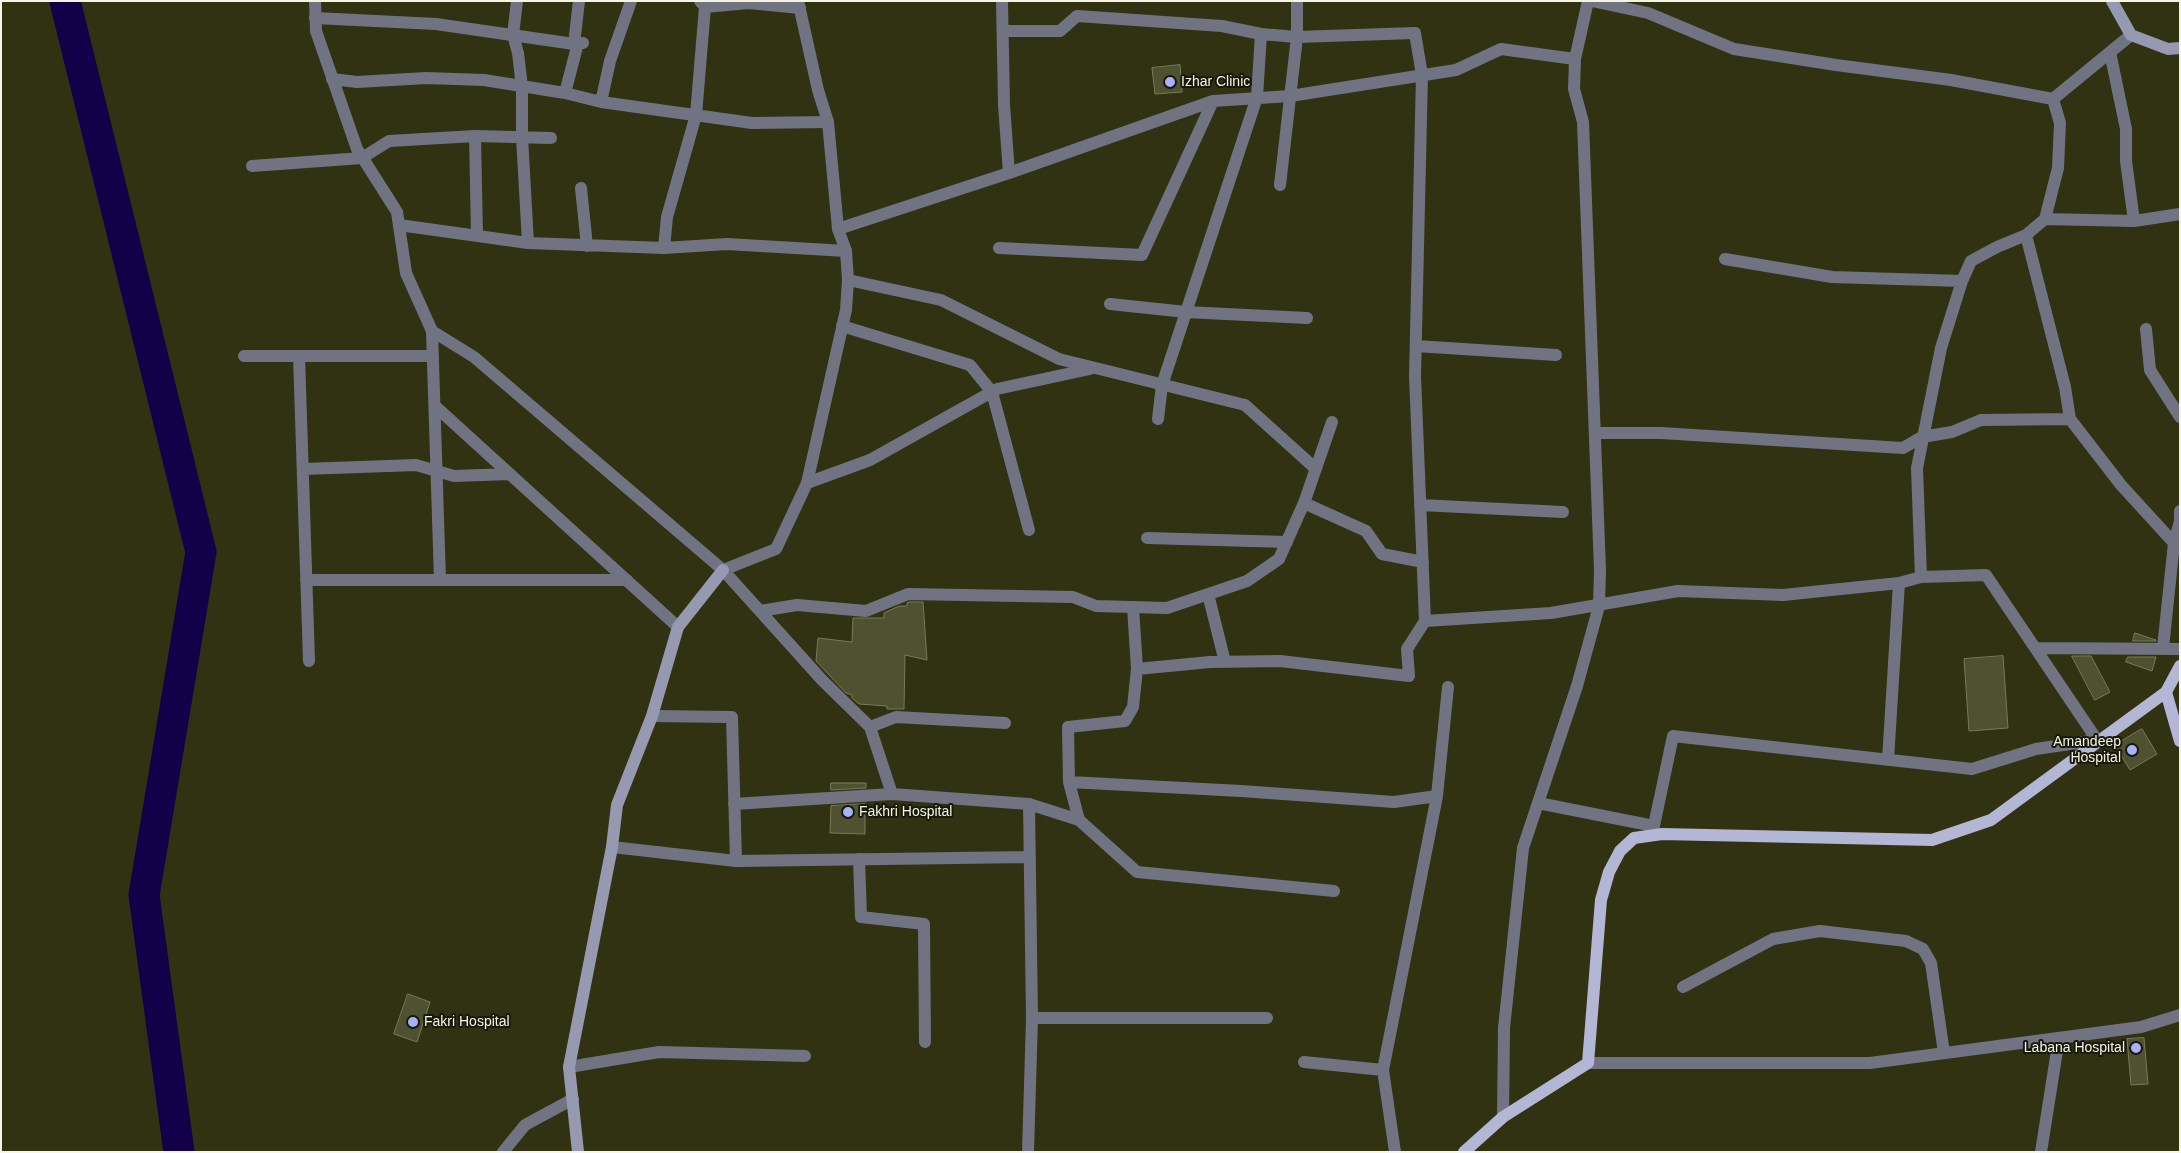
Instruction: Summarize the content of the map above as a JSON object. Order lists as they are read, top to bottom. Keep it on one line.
{"places":["Izhar Clinic","Amandeep Hospital","Fakhri Hospital","Fakri Hospital","Labana Hospital"]}
